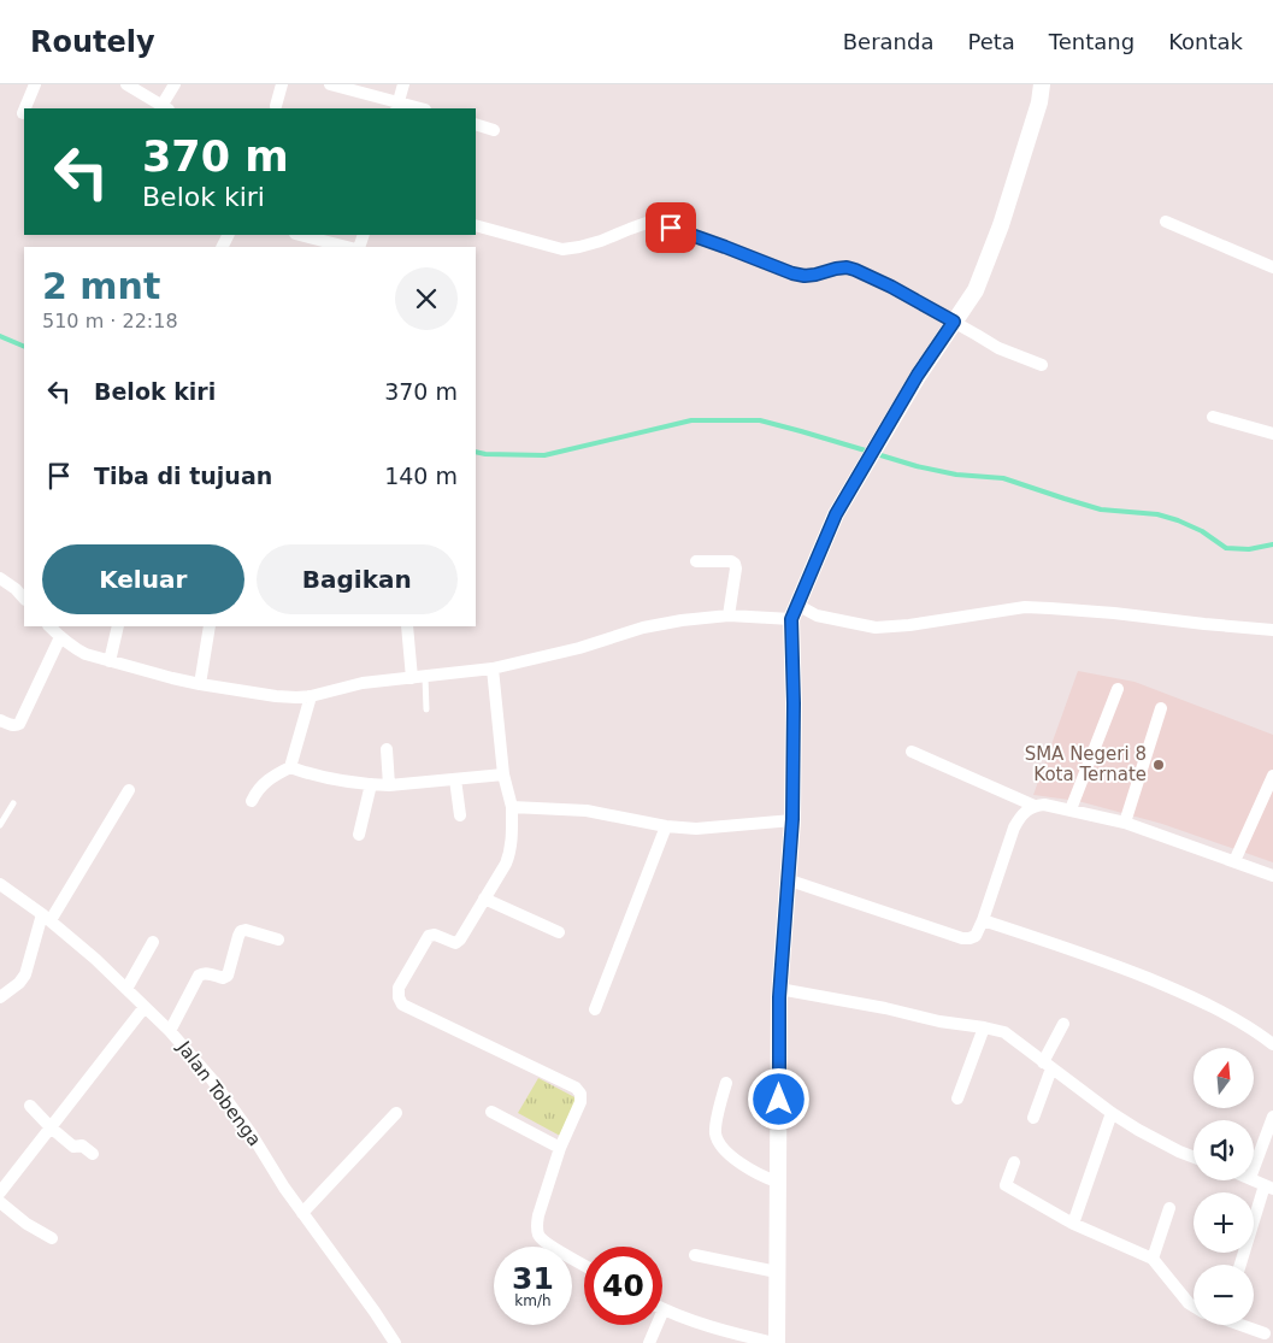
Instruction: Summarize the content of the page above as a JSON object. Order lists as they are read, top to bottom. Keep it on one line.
{"streets":{"street":["Jalan Tobenga"]},"places":["SMA Negeri 8 Kota Ternate"],"north":"top","page":{"header":"Routely","nav":["Beranda","Peta","Tentang","Kontak"],"turn":["370 m","Belok kiri"],"heading":["2 mnt","510 m · 22:18"],"list":[{"name":"Belok kiri","value":"370 m"},{"name":"Tiba di tujuan","value":"140 m"}],"buttons":["Keluar","Bagikan"],"map_buttons":["+","−"],"speed":"31 km/h","limit":"40"}}
